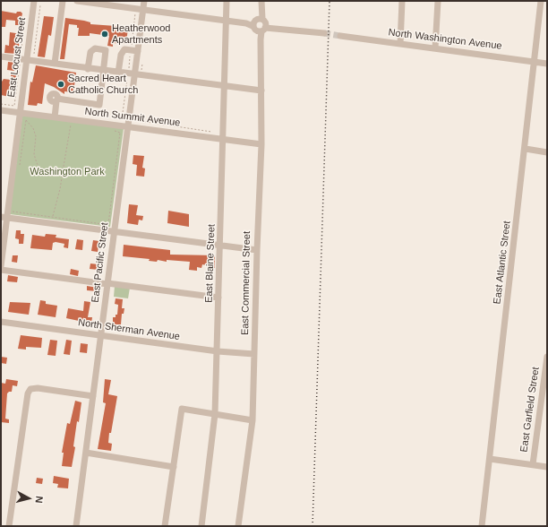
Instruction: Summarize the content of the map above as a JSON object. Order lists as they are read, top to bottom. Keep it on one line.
{"streets":{"street":["North Washington Avenue","East Locust Street","North Summit Avenue","East Pacific Street","East Atlantic Street","East Blaine Street","East Commercial Street","North Sherman Avenue","East Garfield Street"]},"crossings":[["North Washington Avenue","East Atlantic Street"],["East Locust Street","North Summit Avenue"],["North Summit Avenue","East Pacific Street"],["North Summit Avenue","East Blaine Street"],["North Summit Avenue","East Commercial Street"],["East Pacific Street","North Sherman Avenue"],["East Blaine Street","North Sherman Avenue"],["East Commercial Street","North Sherman Avenue"]],"parks":["Washington Park"],"places":["Heatherwood Apartments","Sacred Heart Catholic Church"],"north":"right"}
